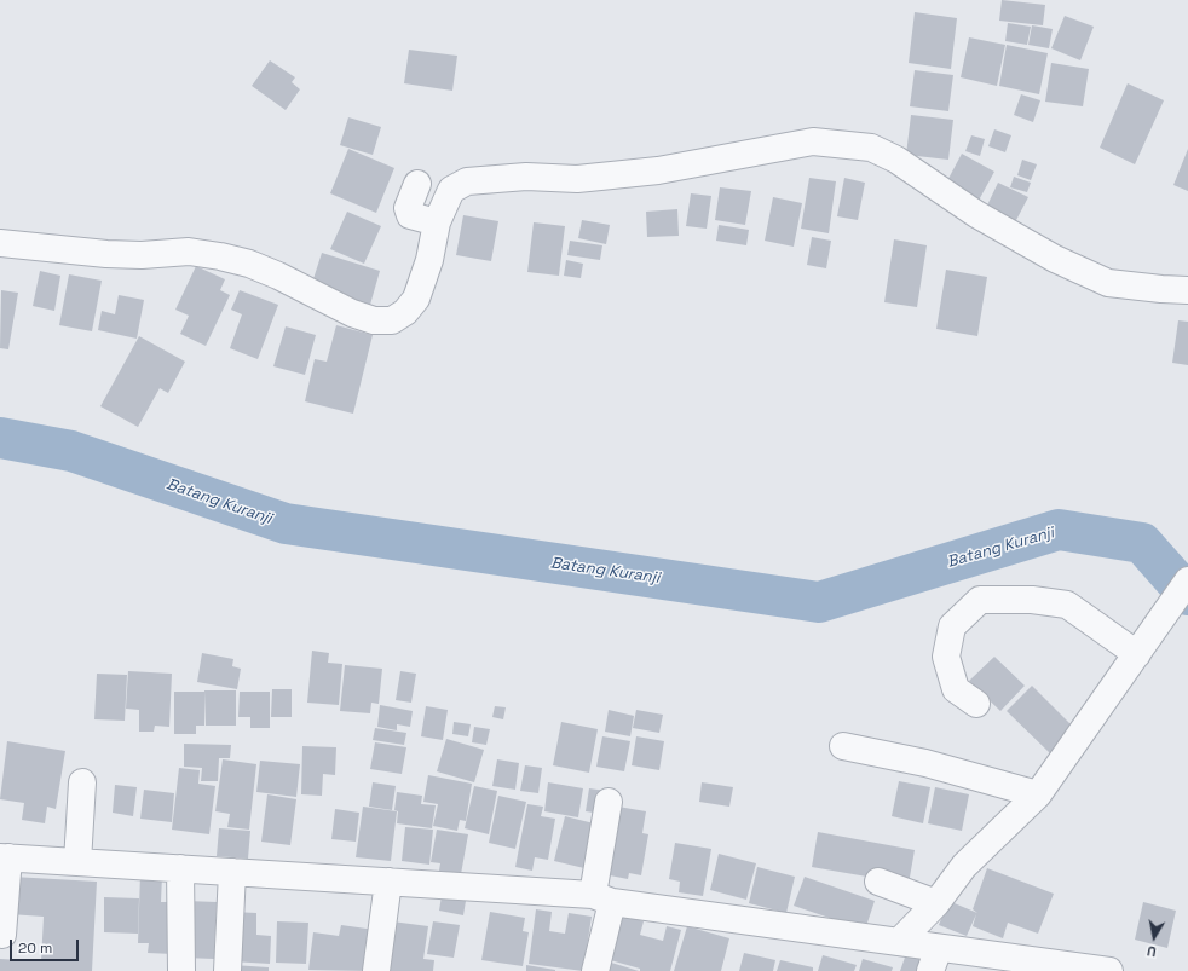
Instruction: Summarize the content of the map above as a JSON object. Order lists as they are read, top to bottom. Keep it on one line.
{"water":["Batang Kuranji"],"scale_bar":"20 m","north":"bottom"}
